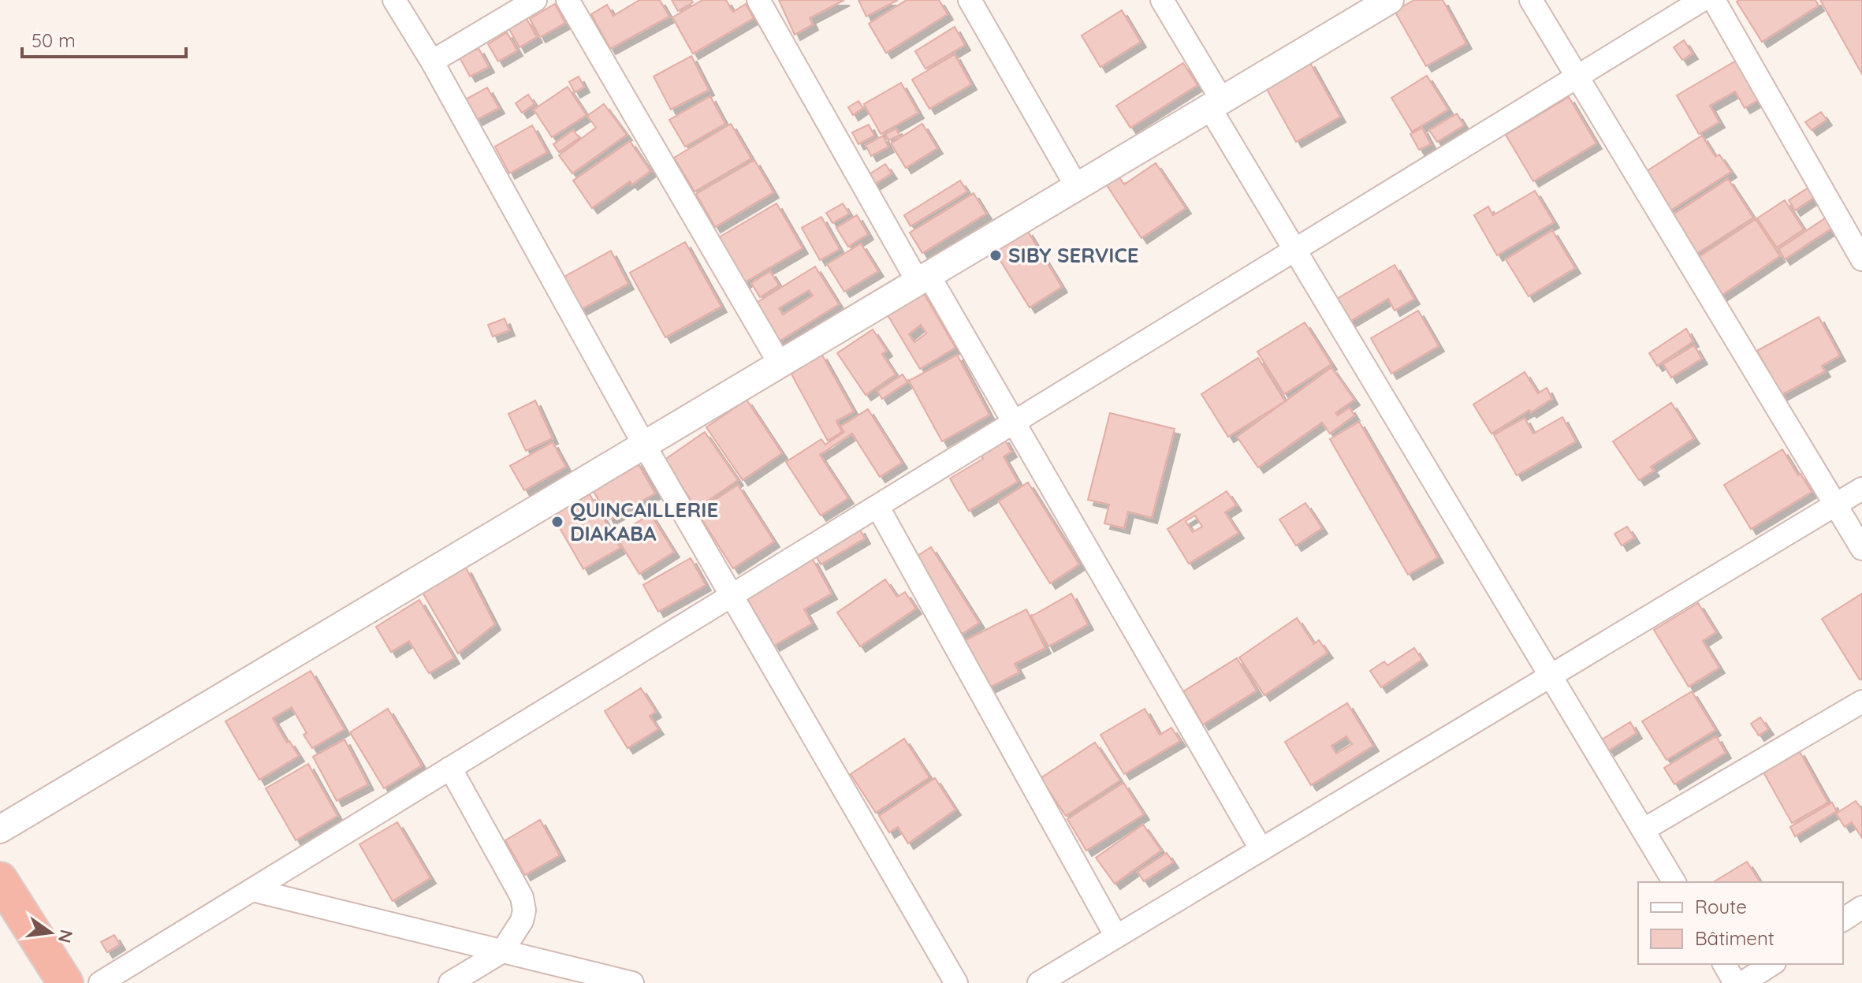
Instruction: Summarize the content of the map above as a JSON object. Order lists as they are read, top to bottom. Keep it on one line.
{"places":["SIBY SERVICE","QUINCAILLERIE DIAKABA"],"legend":["Route","Bâtiment"],"scale_bar":"50 m","north":"right"}
